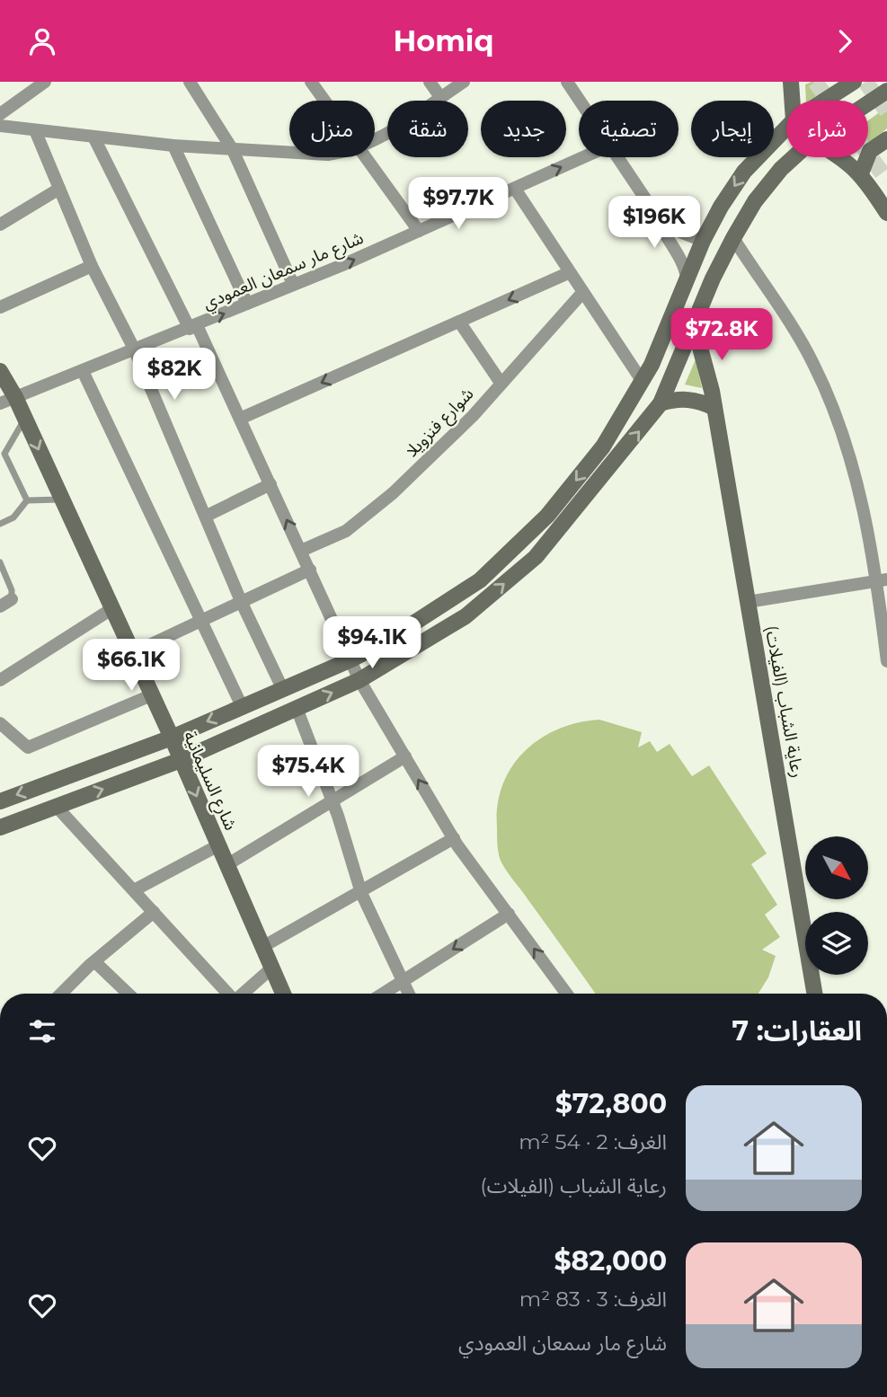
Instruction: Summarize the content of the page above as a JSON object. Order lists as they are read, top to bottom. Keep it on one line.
{"streets":{"main road":["رعاية الشباب (الفيلات)","شارع السليمانية"],"street":["شارع مار سمعان العمودي","شوارع فنزويلا"]},"crossings":[["شارع مار سمعان العمودي","شارع السليمانية"]],"north":"bottom right","page":{"header":"Homiq","chip":["شراء","إيجار","تصفية","جديد","شقة","منزل"],"price":["$97.7K","$196K","$72.8K","$82K","$94.1K","$66.1K","$75.4K"],"heading":"العقارات: 7","list":[{"name":"$72,800","note":"الغرف: 2 · 54 m² · رعاية الشباب (الفيلات)"},{"name":"$82,000","note":"الغرف: 3 · 83 m² · شارع مار سمعان العمودي"}]}}
